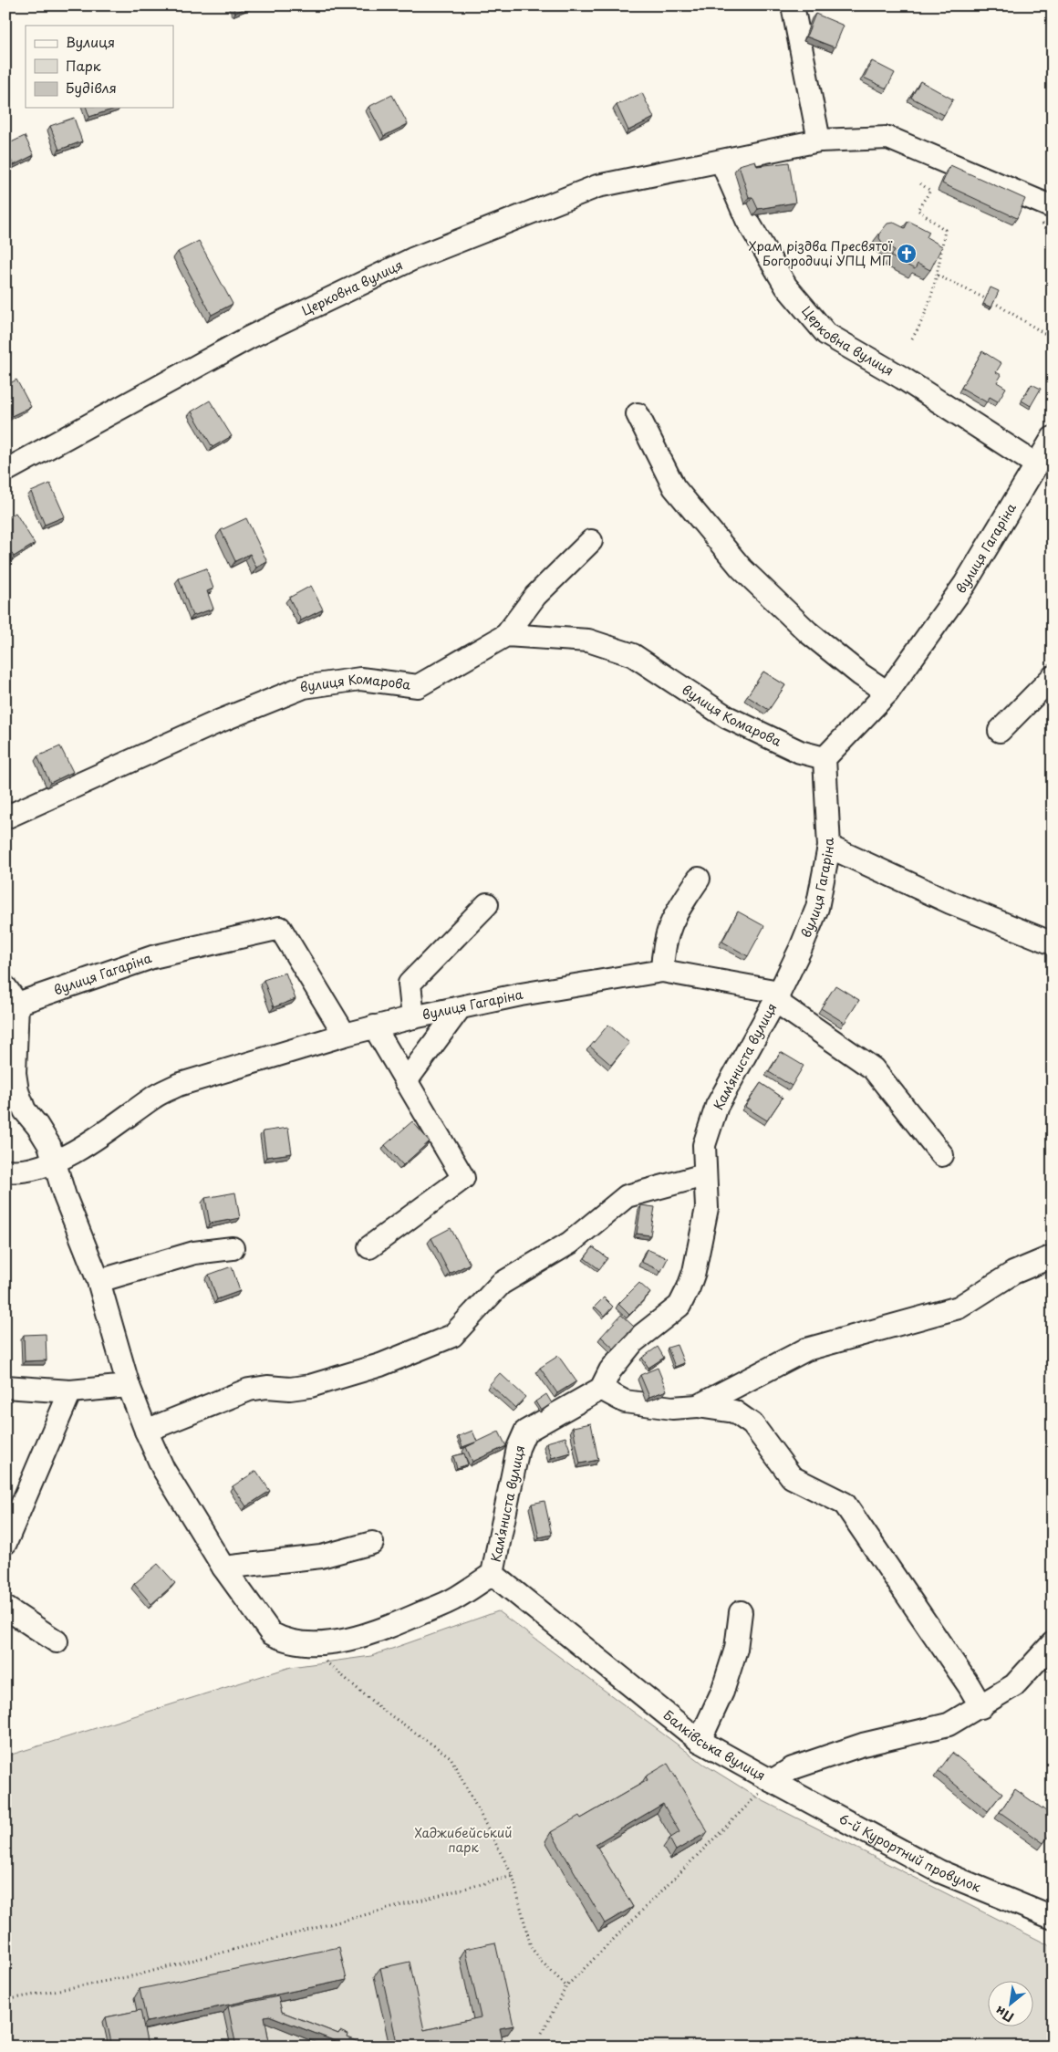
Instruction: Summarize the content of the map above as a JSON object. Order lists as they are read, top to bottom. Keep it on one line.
{"streets":{"street":["Церковна вулиця","вулиця Гагаріна","вулиця Комарова","Камʼяниста вулиця","Балківська вулиця","6-й Курортний провулок"]},"crossings":[["Церковна вулиця","вулиця Гагаріна"],["вулиця Гагаріна","вулиця Комарова"],["вулиця Гагаріна","Камʼяниста вулиця"],["Камʼяниста вулиця","Балківська вулиця"],["Балківська вулиця","6-й Курортний провулок"]],"parks":["Хаджибейський парк"],"places":{"church":["Храм різдва Пресвятої Богородиці УПЦ МП"]},"legend":["Вулиця","Парк","Будівля"],"north":"bottom left"}
